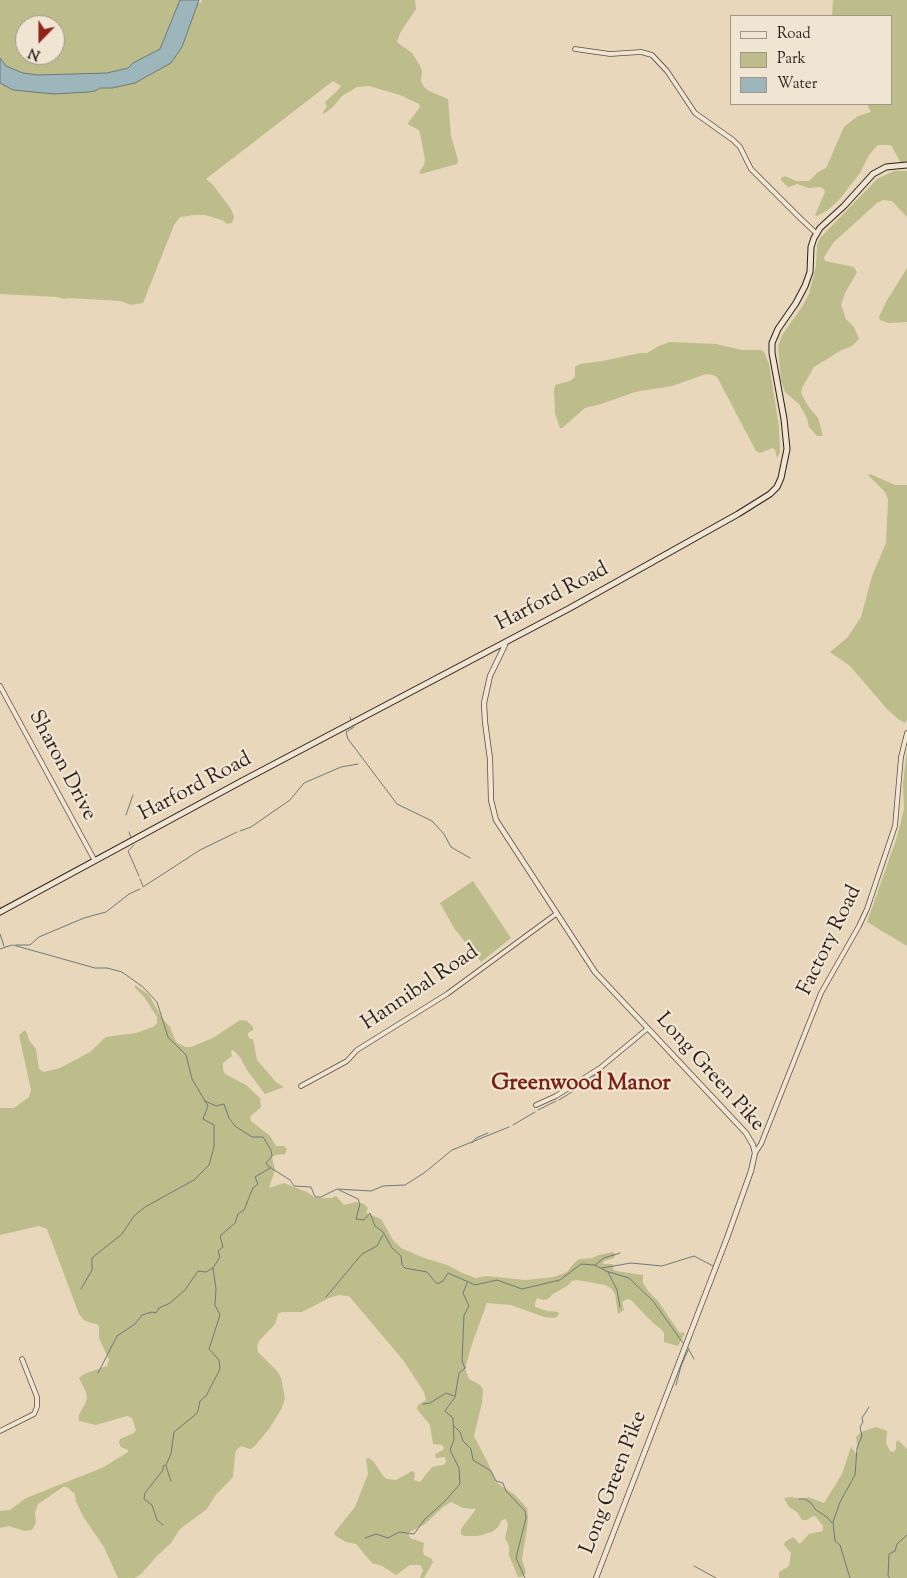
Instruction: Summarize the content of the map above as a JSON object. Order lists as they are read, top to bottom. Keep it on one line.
{"streets":{"main road":["Harford Road"],"street":["Sharon Drive","Factory Road","Hannibal Road","Long Green Pike"]},"crossings":[["Harford Road","Sharon Drive"],["Harford Road","Long Green Pike"],["Factory Road","Long Green Pike"],["Hannibal Road","Long Green Pike"]],"districts":["Greenwood Manor"],"legend":["Road","Park","Water"],"north":"bottom"}
